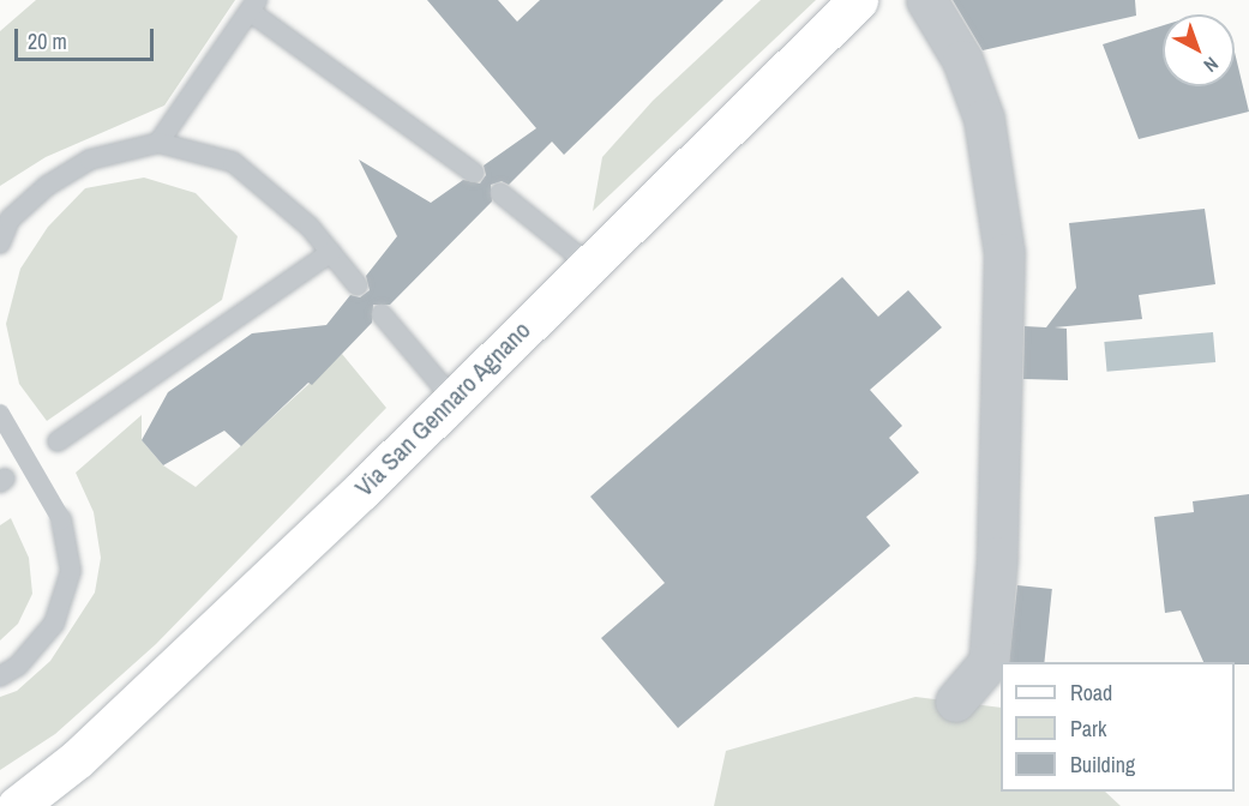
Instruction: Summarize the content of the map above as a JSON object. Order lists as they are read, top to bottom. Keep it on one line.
{"streets":{"main road":["Via San Gennaro Agnano"]},"legend":["Road","Park","Building"],"scale_bar":"20 m","north":"bottom right"}
